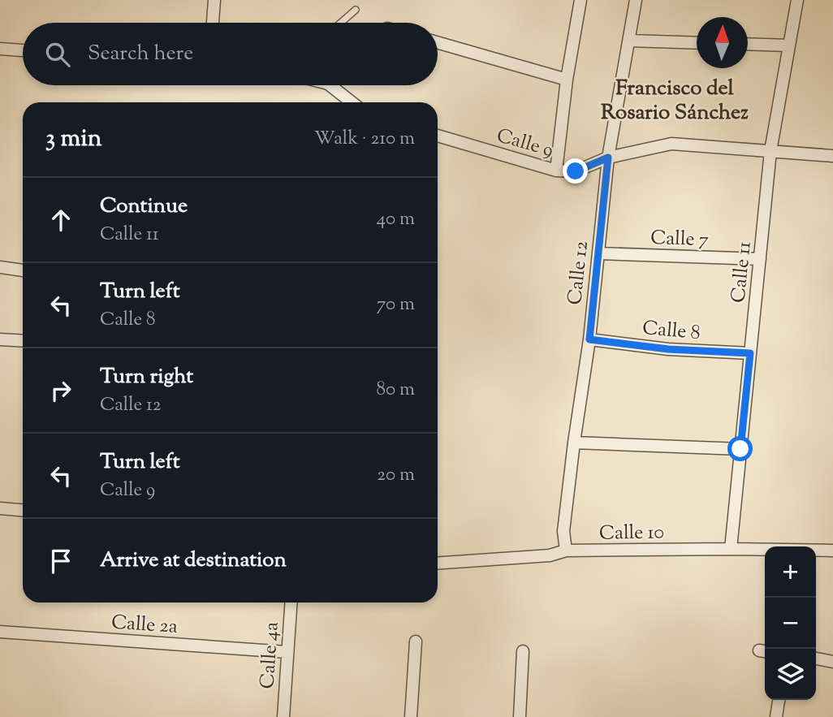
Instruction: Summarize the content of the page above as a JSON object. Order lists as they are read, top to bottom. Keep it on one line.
{"streets":{"street":["Calle 9","Calle 7","Calle 11","Calle 12","Calle 8","Calle 10","Calle 2a","Calle 4a"]},"crossings":[["Calle 9","Calle 11"],["Calle 9","Calle 12"],["Calle 7","Calle 11"],["Calle 7","Calle 12"],["Calle 11","Calle 8"],["Calle 11","Calle 10"],["Calle 12","Calle 8"],["Calle 12","Calle 10"],["Calle 2a","Calle 4a"]],"districts":["Francisco del Rosario Sánchez"],"north":"top","page":{"search":"Search here","heading":["3 min","Walk · 210 m"],"list":[["Continue","Calle 11","40 m"],["Turn left","Calle 8","70 m"],["Turn right","Calle 12","80 m"],["Turn left","Calle 9","20 m"],"Arrive at destination"],"map_buttons":["+","−"]}}
